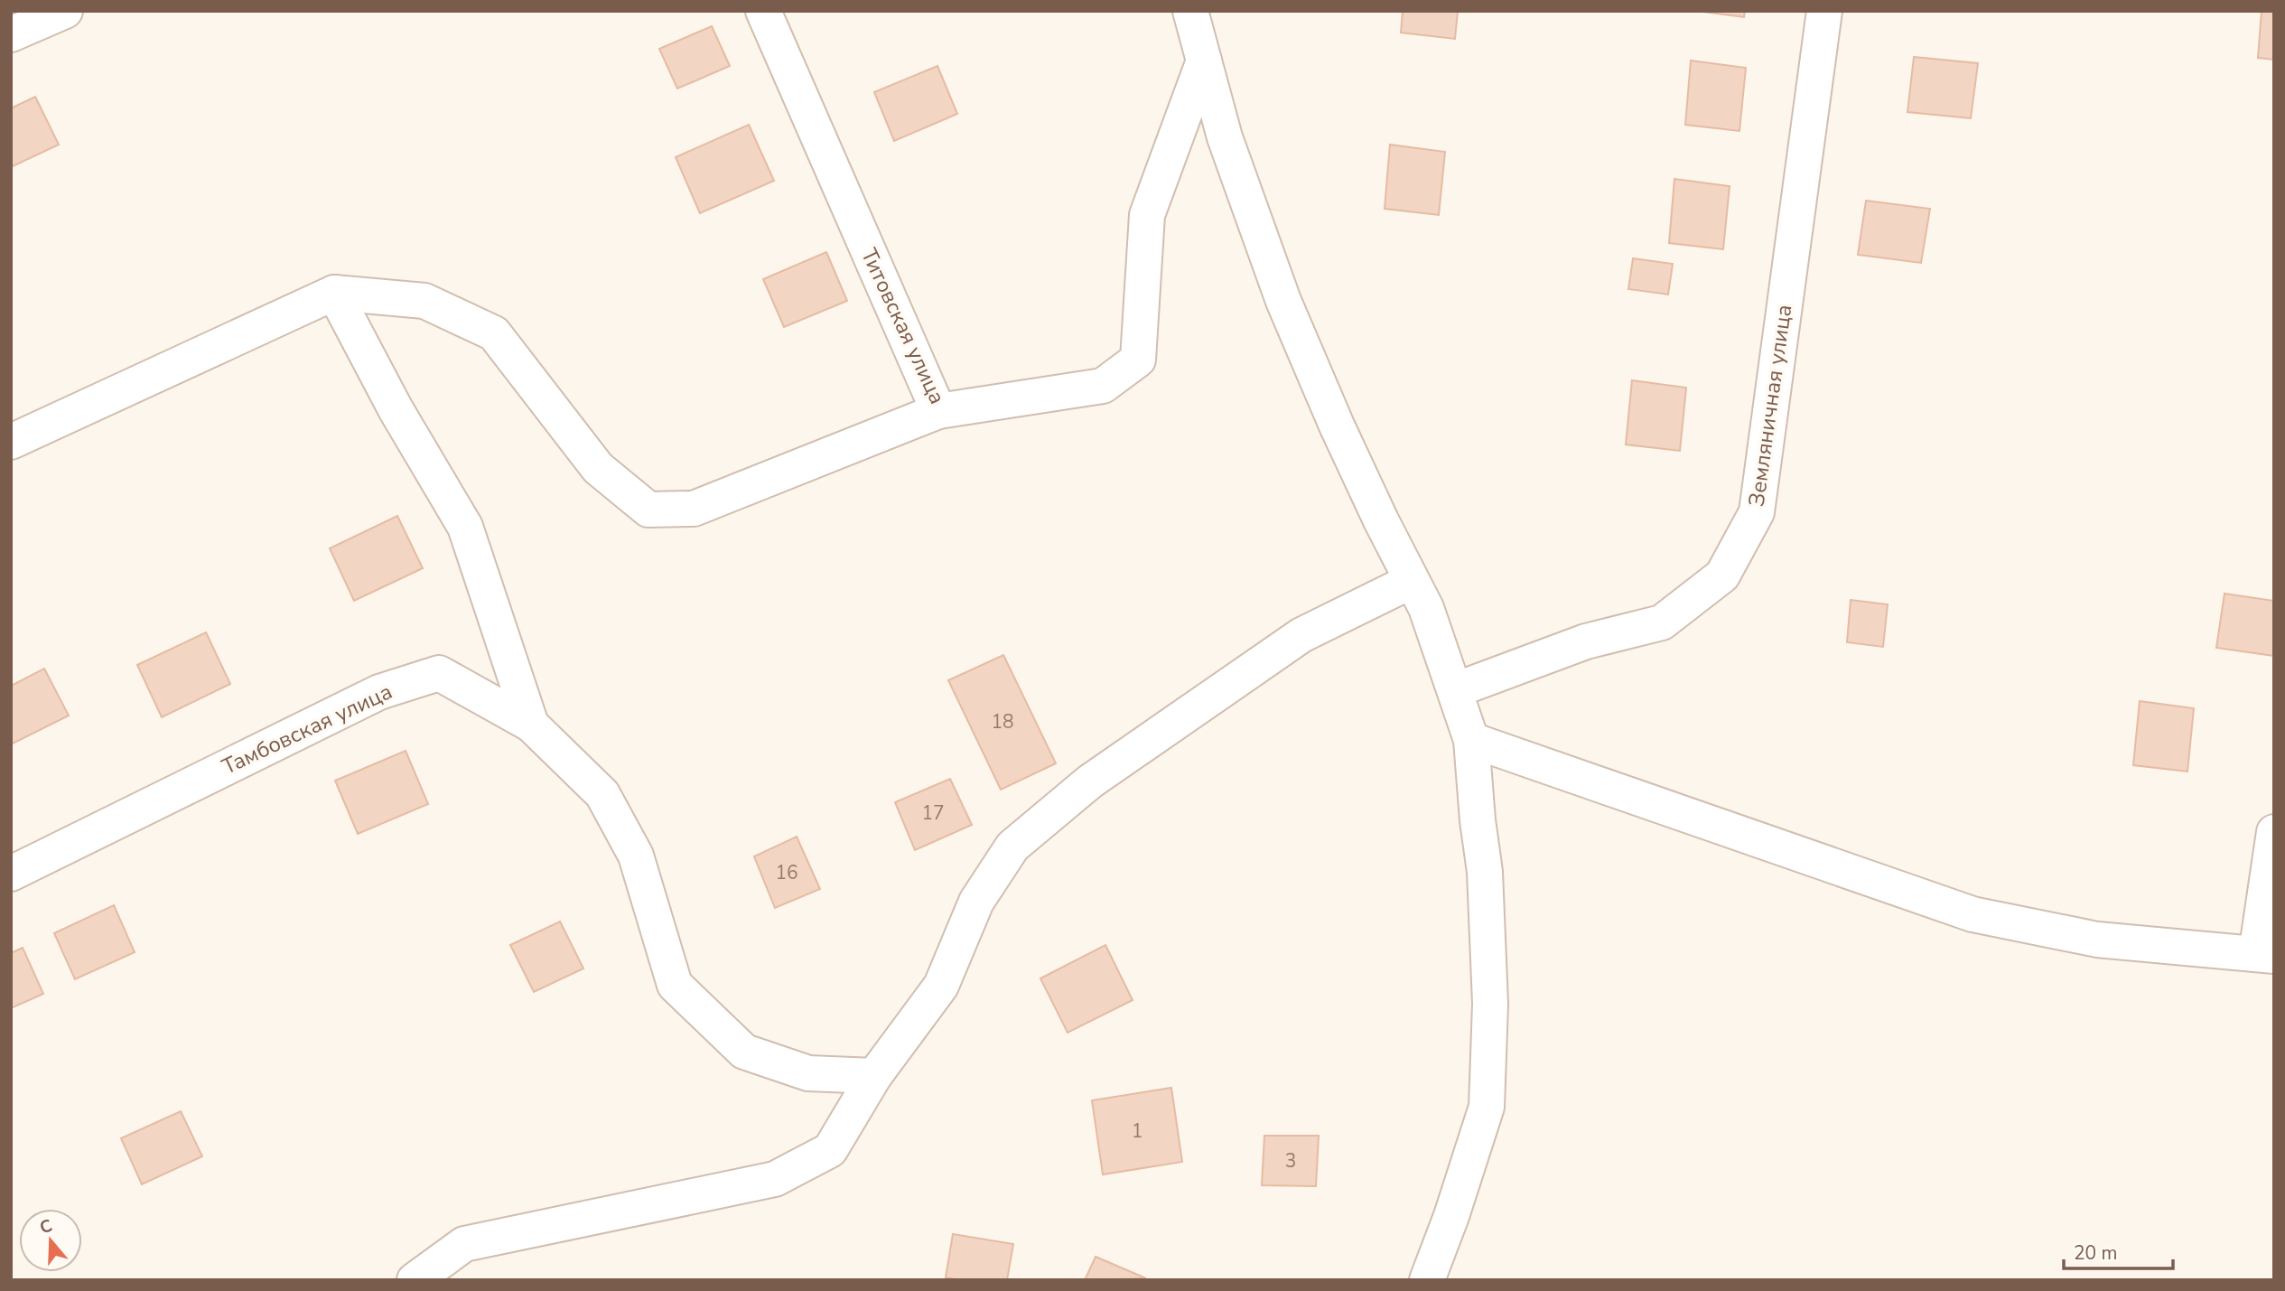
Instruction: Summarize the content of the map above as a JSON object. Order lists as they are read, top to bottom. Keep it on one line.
{"streets":{"street":["Титовская улица","Земляничная улица","Тамбовская улица"]},"house_numbers":["18","17","16","1","3"],"scale_bar":"20 m","north":"top"}
